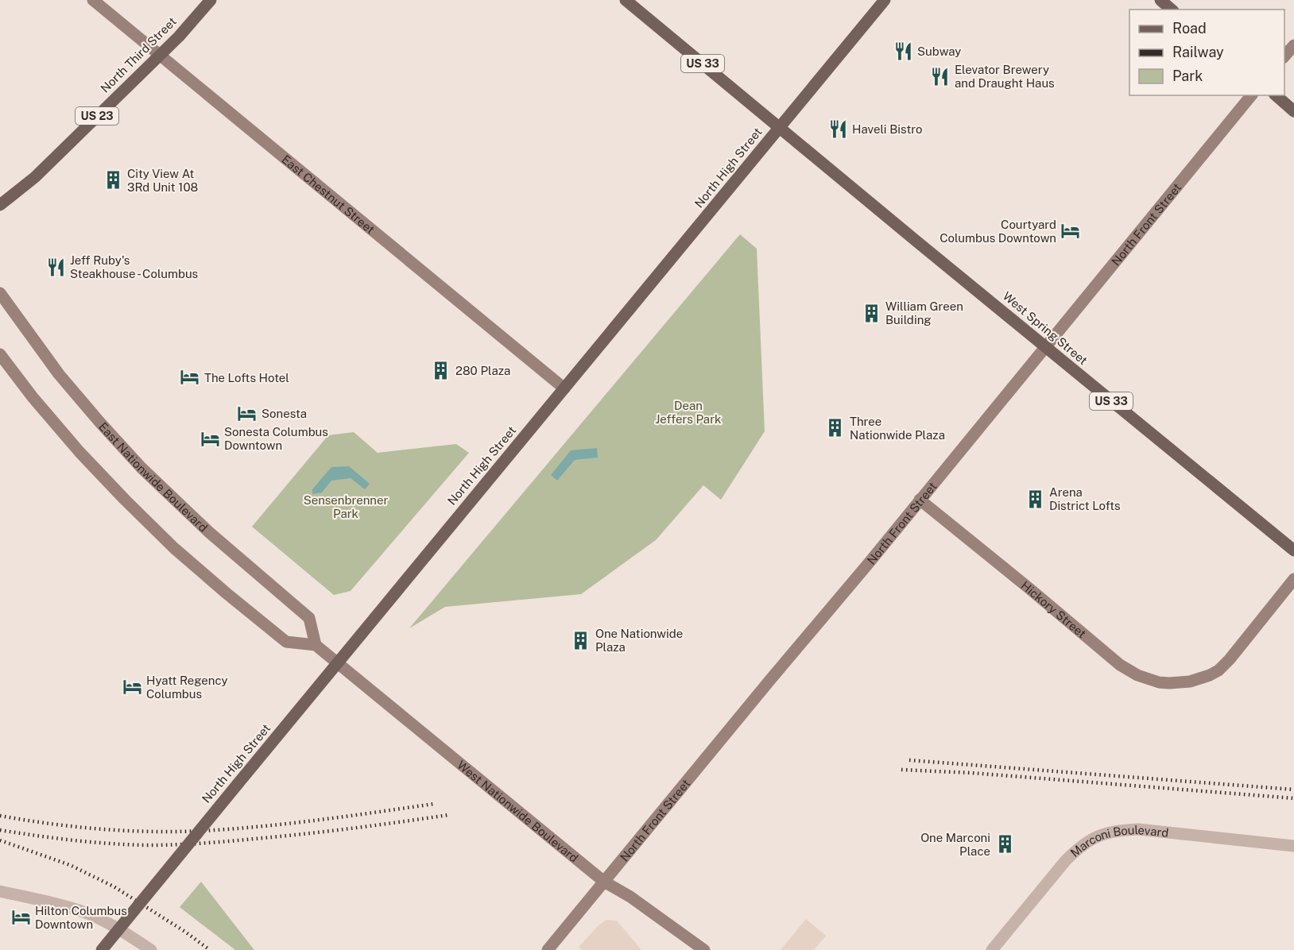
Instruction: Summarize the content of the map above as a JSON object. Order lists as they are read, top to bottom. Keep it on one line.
{"streets":{"main road":["North Third Street","US 33","US 23","North High Street","West Spring Street"],"street":["East Chestnut Street","North Front Street","East Nationwide Boulevard","Hickory Street","West Nationwide Boulevard","Marconi Boulevard"]},"crossings":[["North Third Street","East Chestnut Street"],["US 33","North High Street"],["US 33","West Spring Street"],["North High Street","East Chestnut Street"],["North High Street","West Spring Street"],["North High Street","West Nationwide Boulevard"],["North Front Street","West Spring Street"],["North Front Street","Hickory Street"],["North Front Street","West Nationwide Boulevard"]],"parks":["Dean Jeffers Park","Sensenbrenner Park"],"places":{"restaurant":["Subway","Elevator Brewery and Draught Haus","Haveli Bistro","Jeff Ruby's Steakhouse - Columbus"],"building":["City View At 3Rd Unit 108","William Green Building","280 Plaza","Three Nationwide Plaza","Arena District Lofts","One Nationwide Plaza","One Marconi Place"],"hotel":["Courtyard Columbus Downtown","The Lofts Hotel","Sonesta","Sonesta Columbus Downtown","Hyatt Regency Columbus","Hilton Columbus Downtown"]},"legend":["Road","Railway","Park"]}
